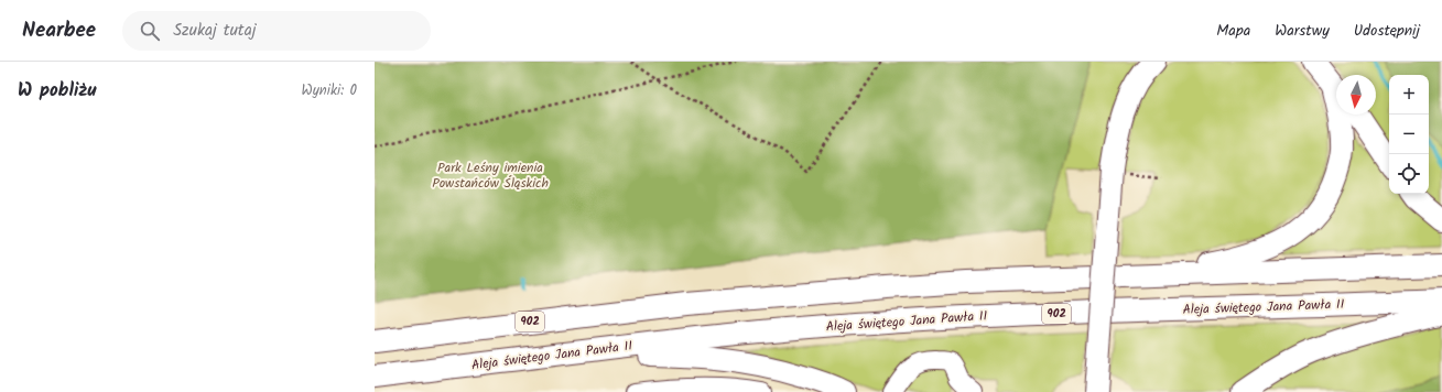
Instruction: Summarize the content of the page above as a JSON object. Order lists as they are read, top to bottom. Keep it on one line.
{"streets":{"main road":["Aleja świętego Jana Pawła II","902"]},"parks":["Park Leśny imienia Powstańców Śląskich"],"north":"bottom","page":{"header":"Nearbee","search":"Szukaj tutaj","nav":["Mapa","Warstwy","Udostępnij"],"heading":["W pobliżu","Wyniki: 0"],"map_buttons":["+","−"]}}
